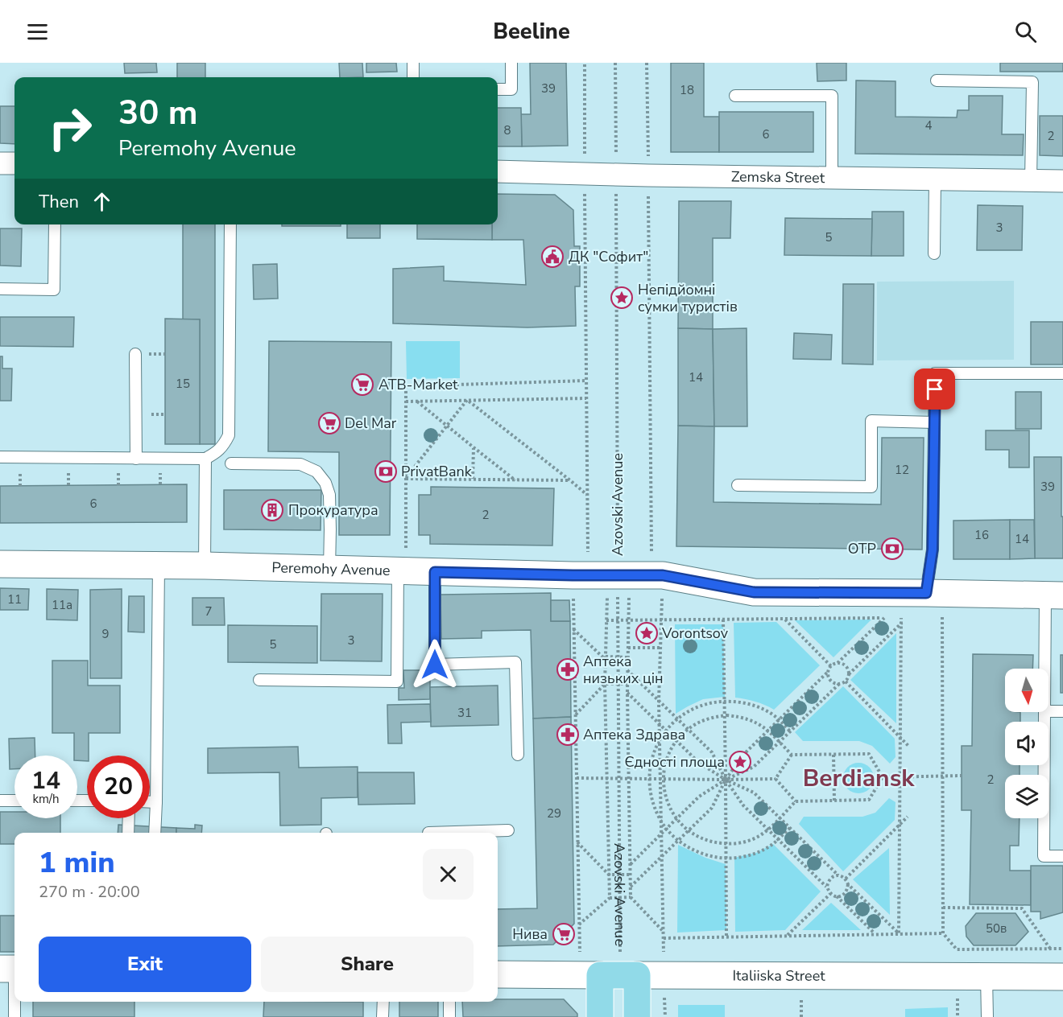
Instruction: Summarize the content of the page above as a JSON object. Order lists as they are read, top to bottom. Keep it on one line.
{"streets":{"street":["Zemska Street","Peremohy Avenue","Italiiska Street"],"path":["Azovski Avenue"]},"crossings":[["Zemska Street","Azovski Avenue"],["Azovski Avenue","Peremohy Avenue"],["Azovski Avenue","Italiiska Street"]],"districts":["Berdiansk"],"places":{"public building":["ДК \"Софит\""],"place":["Непідйомні сумки туристів","Vorontsov","Єдності площа"],"supermarket":["ATB-Market","Del Mar","Нива"],"bank":["PrivatBank","OTP"],"building":["Прокуратура"],"pharmacy":["Аптека низьких цін","Аптека Здрава"]},"house_numbers":["39","18","4","8","6","2","3","5","14","15","12","39","6","2","16","14","11","11а","7","9","3","5","31","2","29","50в"],"north":"bottom","page":{"header":"Beeline","turn":["30 m","Peremohy Avenue"],"then":"Then","speed":"14 km/h","limit":"20","heading":["1 min","270 m · 20:00"],"buttons":["Exit","Share"]}}
